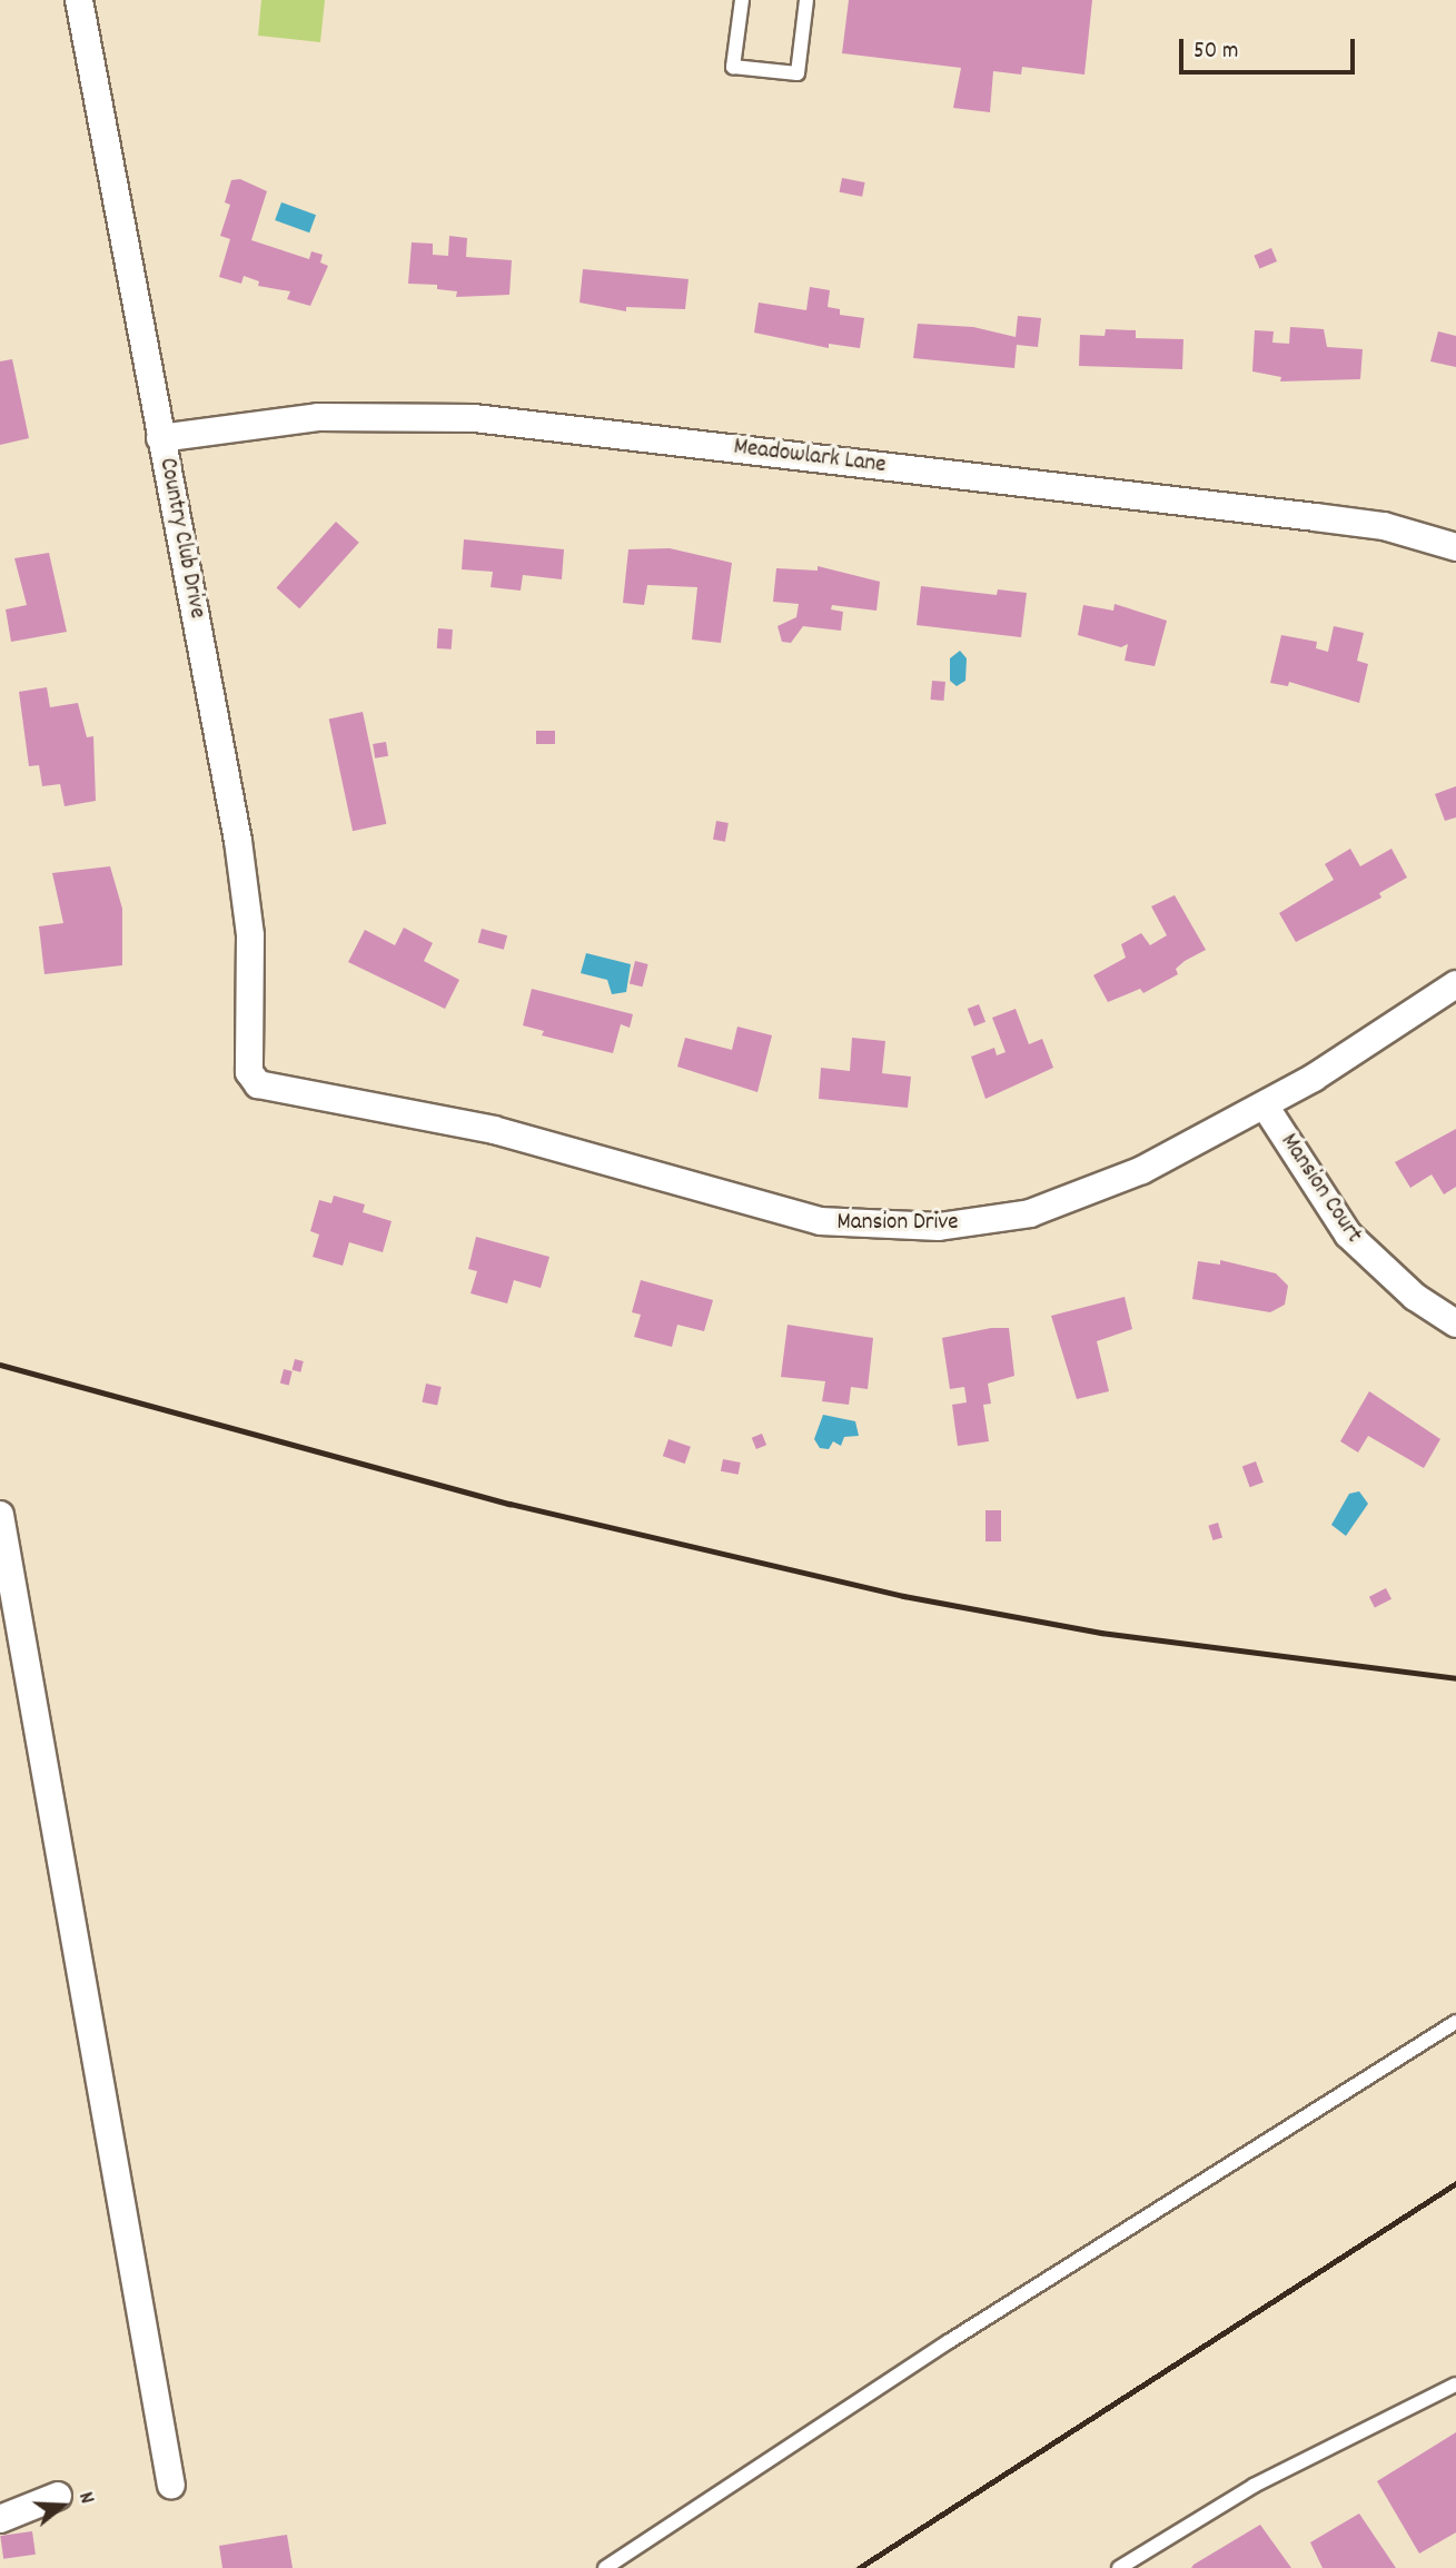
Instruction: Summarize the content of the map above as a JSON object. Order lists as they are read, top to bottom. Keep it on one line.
{"streets":{"street":["Meadowlark Lane","Country Club Drive","Mansion Court","Mansion Drive"]},"crossings":[["Meadowlark Lane","Country Club Drive"],["Country Club Drive","Mansion Drive"],["Mansion Court","Mansion Drive"]],"scale_bar":"50 m","north":"right"}
